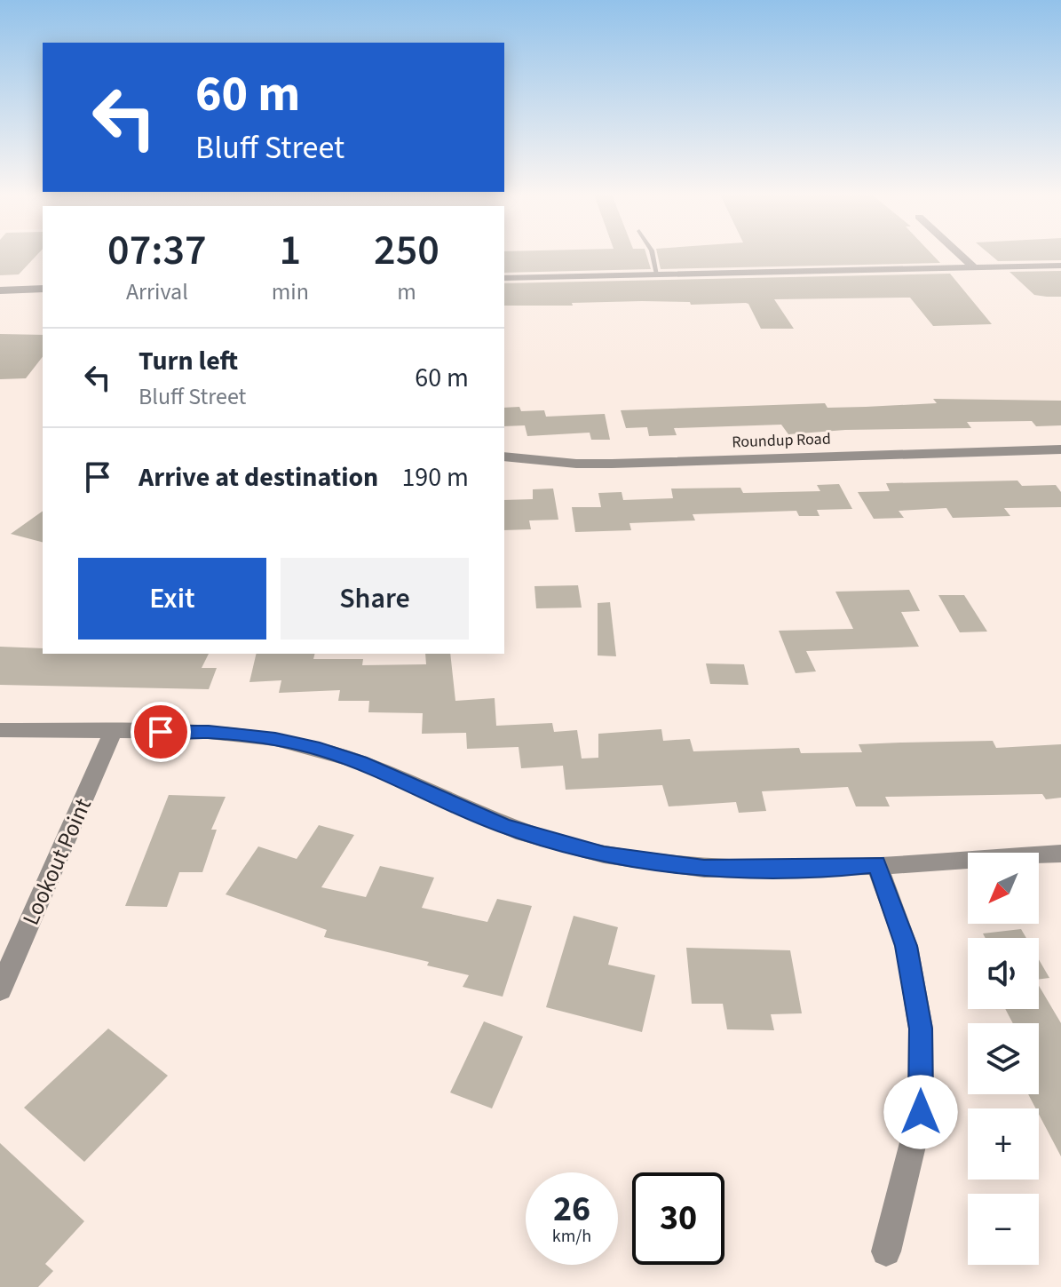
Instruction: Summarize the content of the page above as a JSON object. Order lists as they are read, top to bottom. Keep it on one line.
{"streets":{"street":["Roundup Road","Lookout Point"]},"north":"bottom left","page":{"turn":["60 m","Bluff Street"],"eta":["07:37","Arrival","1","min","250","m"],"list":[{"name":"Turn left","note":"Bluff Street","value":"60 m"},{"name":"Arrive at destination","value":"190 m"}],"buttons":["Exit","Share"],"map_buttons":["+","−"],"speed":"26 km/h","limit":"30"}}
